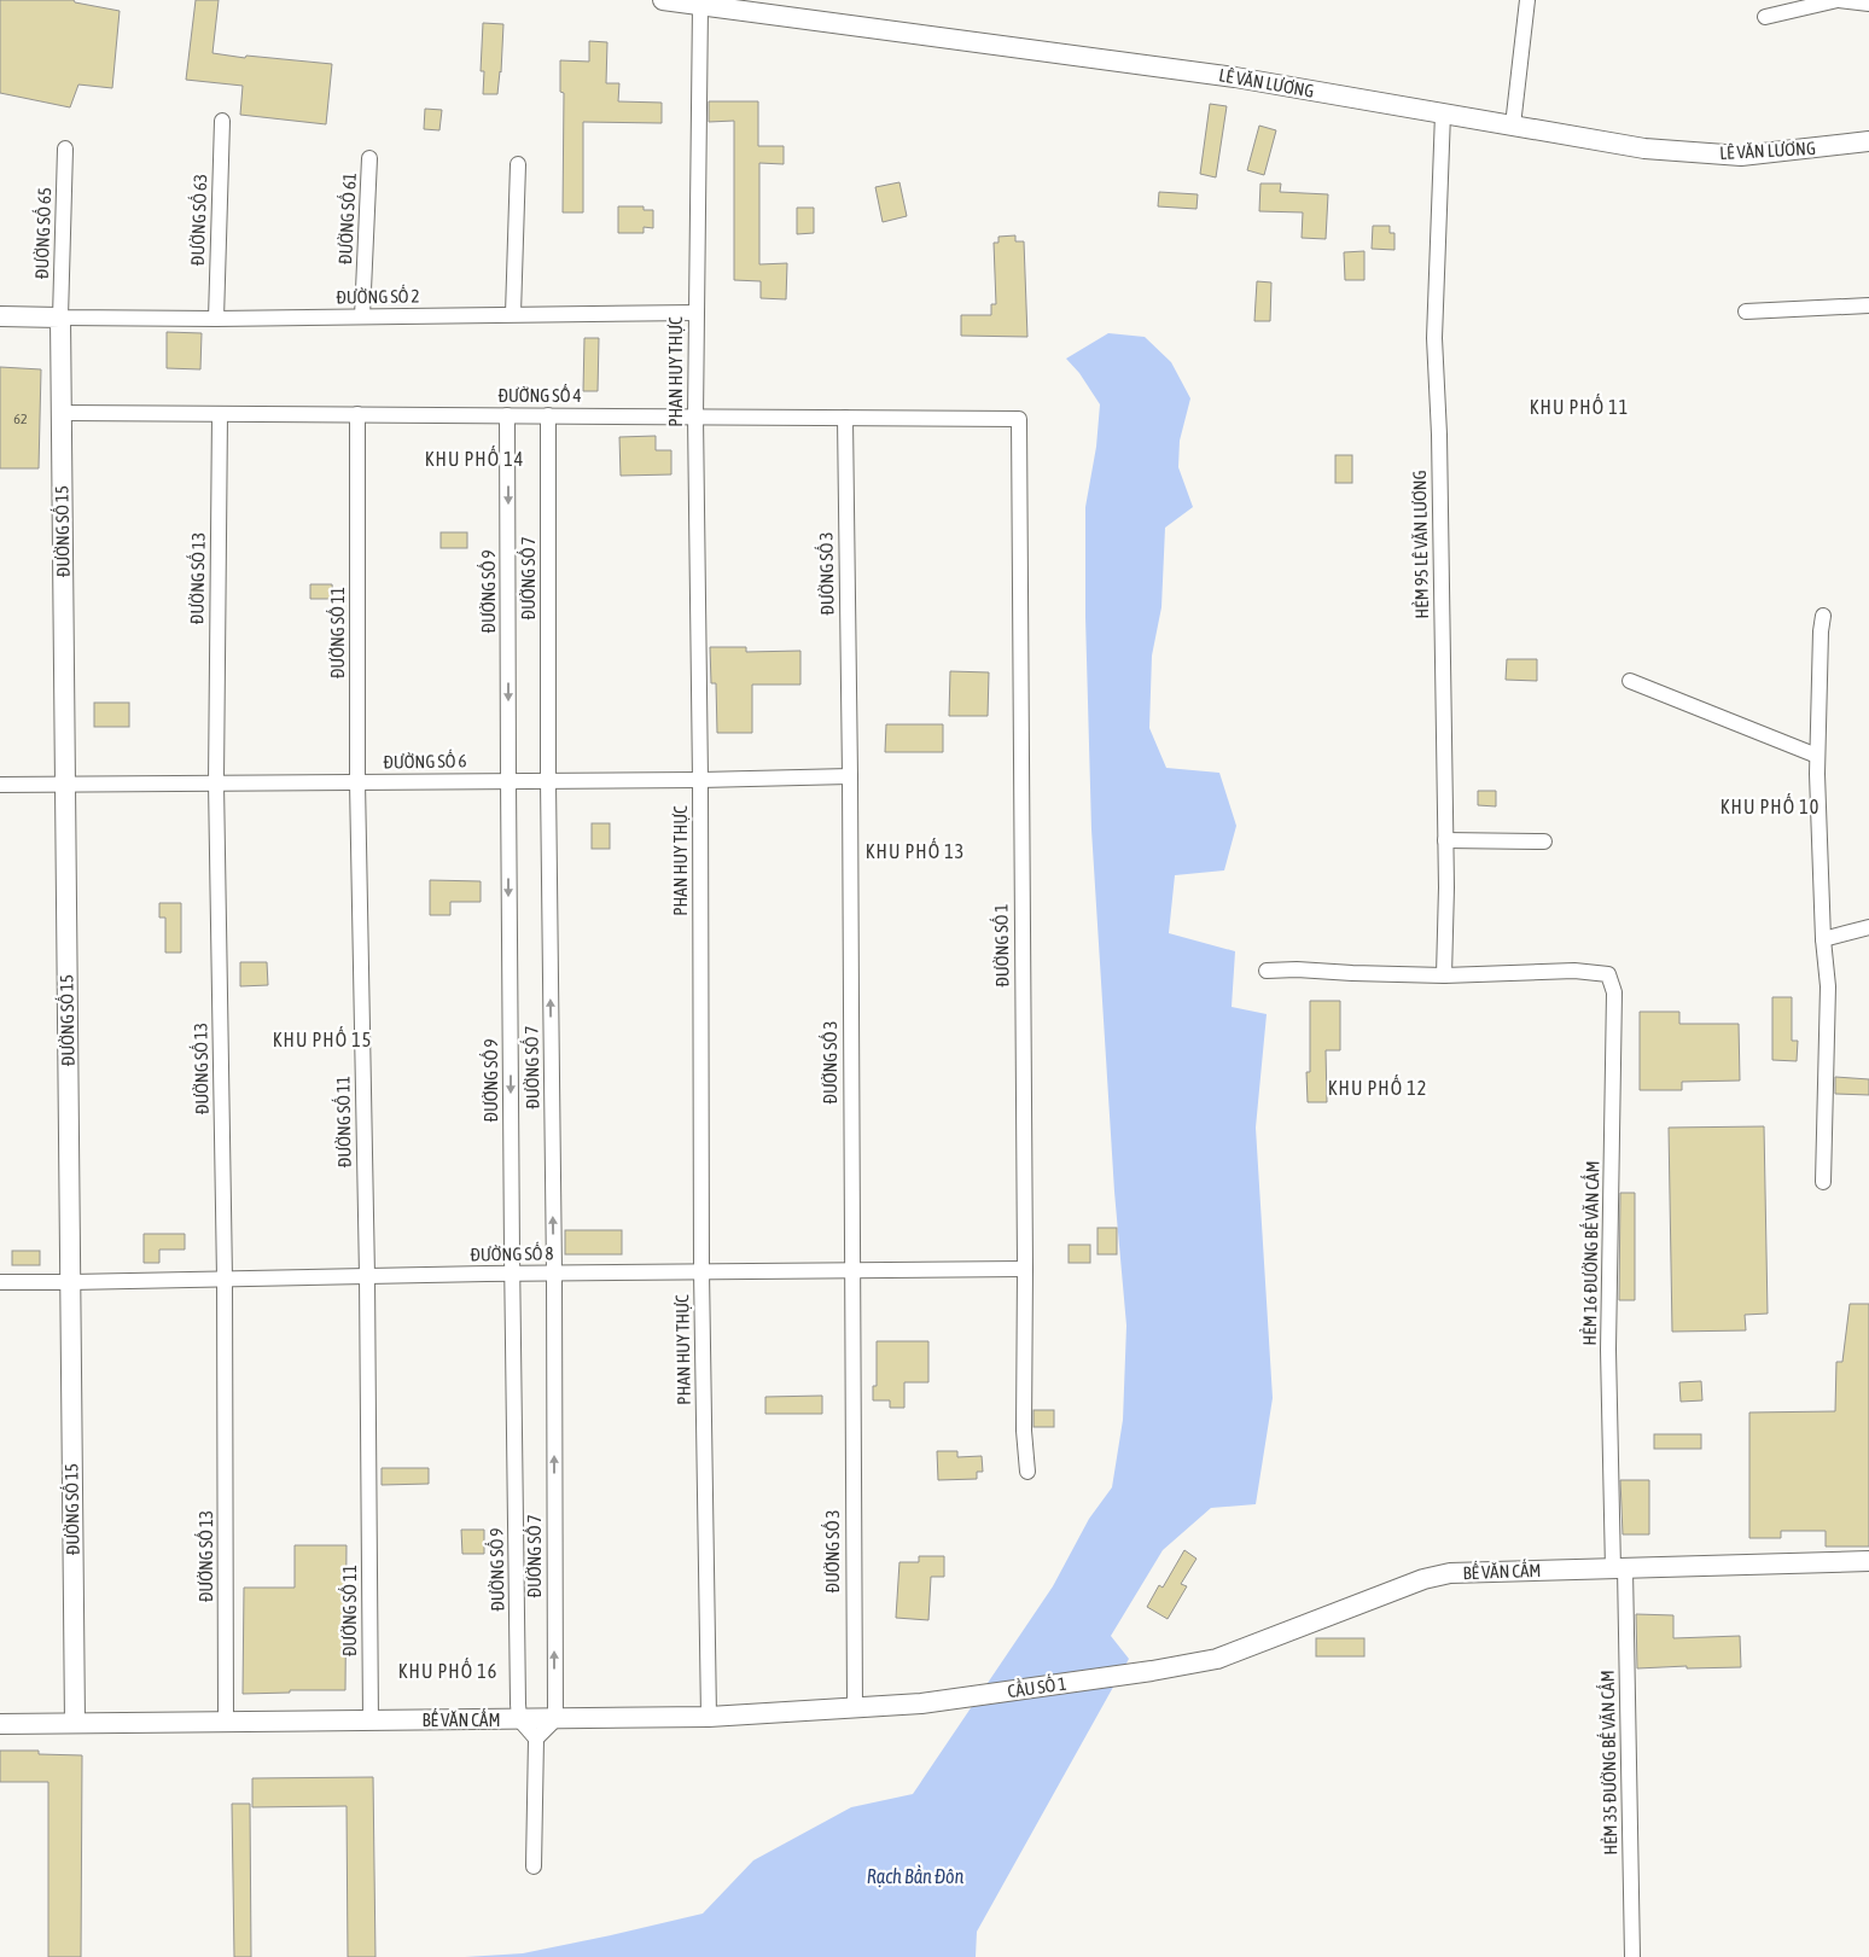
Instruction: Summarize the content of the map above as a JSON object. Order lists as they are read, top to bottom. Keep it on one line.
{"streets":{"street":["LÊ VĂN LƯƠNG","ĐƯỜNG SỐ 61","ĐƯỜNG SỐ 63","ĐƯỜNG SỐ 65","ĐƯỜNG SỐ 2","PHAN HUY THỰC","ĐƯỜNG SỐ 4","ĐƯỜNG SỐ 15","HẺM 95 LÊ VĂN LƯƠNG","ĐƯỜNG SỐ 3","ĐƯỜNG SỐ 13","ĐƯỜNG SỐ 7","ĐƯỜNG SỐ 9","ĐƯỜNG SỐ 11","ĐƯỜNG SỐ 6","ĐƯỜNG SỐ 1","HẺM 16 ĐƯỜNG BẾ VĂN CẤM","ĐƯỜNG SỐ 8","BẾ VĂN CẤM","CẦU SỐ 1","HẺM 35 ĐƯỜNG BẾ VĂN CẤM"]},"crossings":[["LÊ VĂN LƯƠNG","PHAN HUY THỰC"],["LÊ VĂN LƯƠNG","HẺM 95 LÊ VĂN LƯƠNG"],["ĐƯỜNG SỐ 61","ĐƯỜNG SỐ 2"],["ĐƯỜNG SỐ 63","ĐƯỜNG SỐ 2"],["ĐƯỜNG SỐ 65","ĐƯỜNG SỐ 2"],["ĐƯỜNG SỐ 65","ĐƯỜNG SỐ 15"],["ĐƯỜNG SỐ 2","PHAN HUY THỰC"],["ĐƯỜNG SỐ 2","ĐƯỜNG SỐ 15"],["PHAN HUY THỰC","ĐƯỜNG SỐ 4"],["PHAN HUY THỰC","ĐƯỜNG SỐ 6"],["PHAN HUY THỰC","ĐƯỜNG SỐ 8"],["PHAN HUY THỰC","BẾ VĂN CẤM"],["ĐƯỜNG SỐ 4","ĐƯỜNG SỐ 15"],["ĐƯỜNG SỐ 4","ĐƯỜNG SỐ 3"],["ĐƯỜNG SỐ 4","ĐƯỜNG SỐ 13"],["ĐƯỜNG SỐ 4","ĐƯỜNG SỐ 7"],["ĐƯỜNG SỐ 4","ĐƯỜNG SỐ 9"],["ĐƯỜNG SỐ 4","ĐƯỜNG SỐ 11"],["ĐƯỜNG SỐ 4","ĐƯỜNG SỐ 1"],["ĐƯỜNG SỐ 15","ĐƯỜNG SỐ 6"],["ĐƯỜNG SỐ 15","ĐƯỜNG SỐ 8"],["ĐƯỜNG SỐ 15","BẾ VĂN CẤM"],["HẺM 95 LÊ VĂN LƯƠNG","HẺM 16 ĐƯỜNG BẾ VĂN CẤM"],["ĐƯỜNG SỐ 3","ĐƯỜNG SỐ 6"],["ĐƯỜNG SỐ 3","ĐƯỜNG SỐ 8"],["ĐƯỜNG SỐ 3","BẾ VĂN CẤM"],["ĐƯỜNG SỐ 13","ĐƯỜNG SỐ 6"],["ĐƯỜNG SỐ 13","ĐƯỜNG SỐ 8"],["ĐƯỜNG SỐ 13","BẾ VĂN CẤM"],["ĐƯỜNG SỐ 7","ĐƯỜNG SỐ 6"],["ĐƯỜNG SỐ 7","ĐƯỜNG SỐ 8"],["ĐƯỜNG SỐ 7","BẾ VĂN CẤM"],["ĐƯỜNG SỐ 9","ĐƯỜNG SỐ 6"],["ĐƯỜNG SỐ 9","ĐƯỜNG SỐ 8"],["ĐƯỜNG SỐ 9","BẾ VĂN CẤM"],["ĐƯỜNG SỐ 11","ĐƯỜNG SỐ 6"],["ĐƯỜNG SỐ 11","ĐƯỜNG SỐ 8"],["ĐƯỜNG SỐ 11","BẾ VĂN CẤM"],["ĐƯỜNG SỐ 1","ĐƯỜNG SỐ 8"],["HẺM 16 ĐƯỜNG BẾ VĂN CẤM","BẾ VĂN CẤM"],["HẺM 16 ĐƯỜNG BẾ VĂN CẤM","HẺM 35 ĐƯỜNG BẾ VĂN CẤM"],["BẾ VĂN CẤM","CẦU SỐ 1"],["BẾ VĂN CẤM","HẺM 35 ĐƯỜNG BẾ VĂN CẤM"]],"one_way":["ĐƯỜNG SỐ 7","ĐƯỜNG SỐ 9"],"districts":["KHU PHỐ 11","KHU PHỐ 14","KHU PHỐ 10","KHU PHỐ 13","KHU PHỐ 15","KHU PHỐ 12","KHU PHỐ 16"],"water":["Rạch Bần Đôn"],"house_numbers":["62"]}
